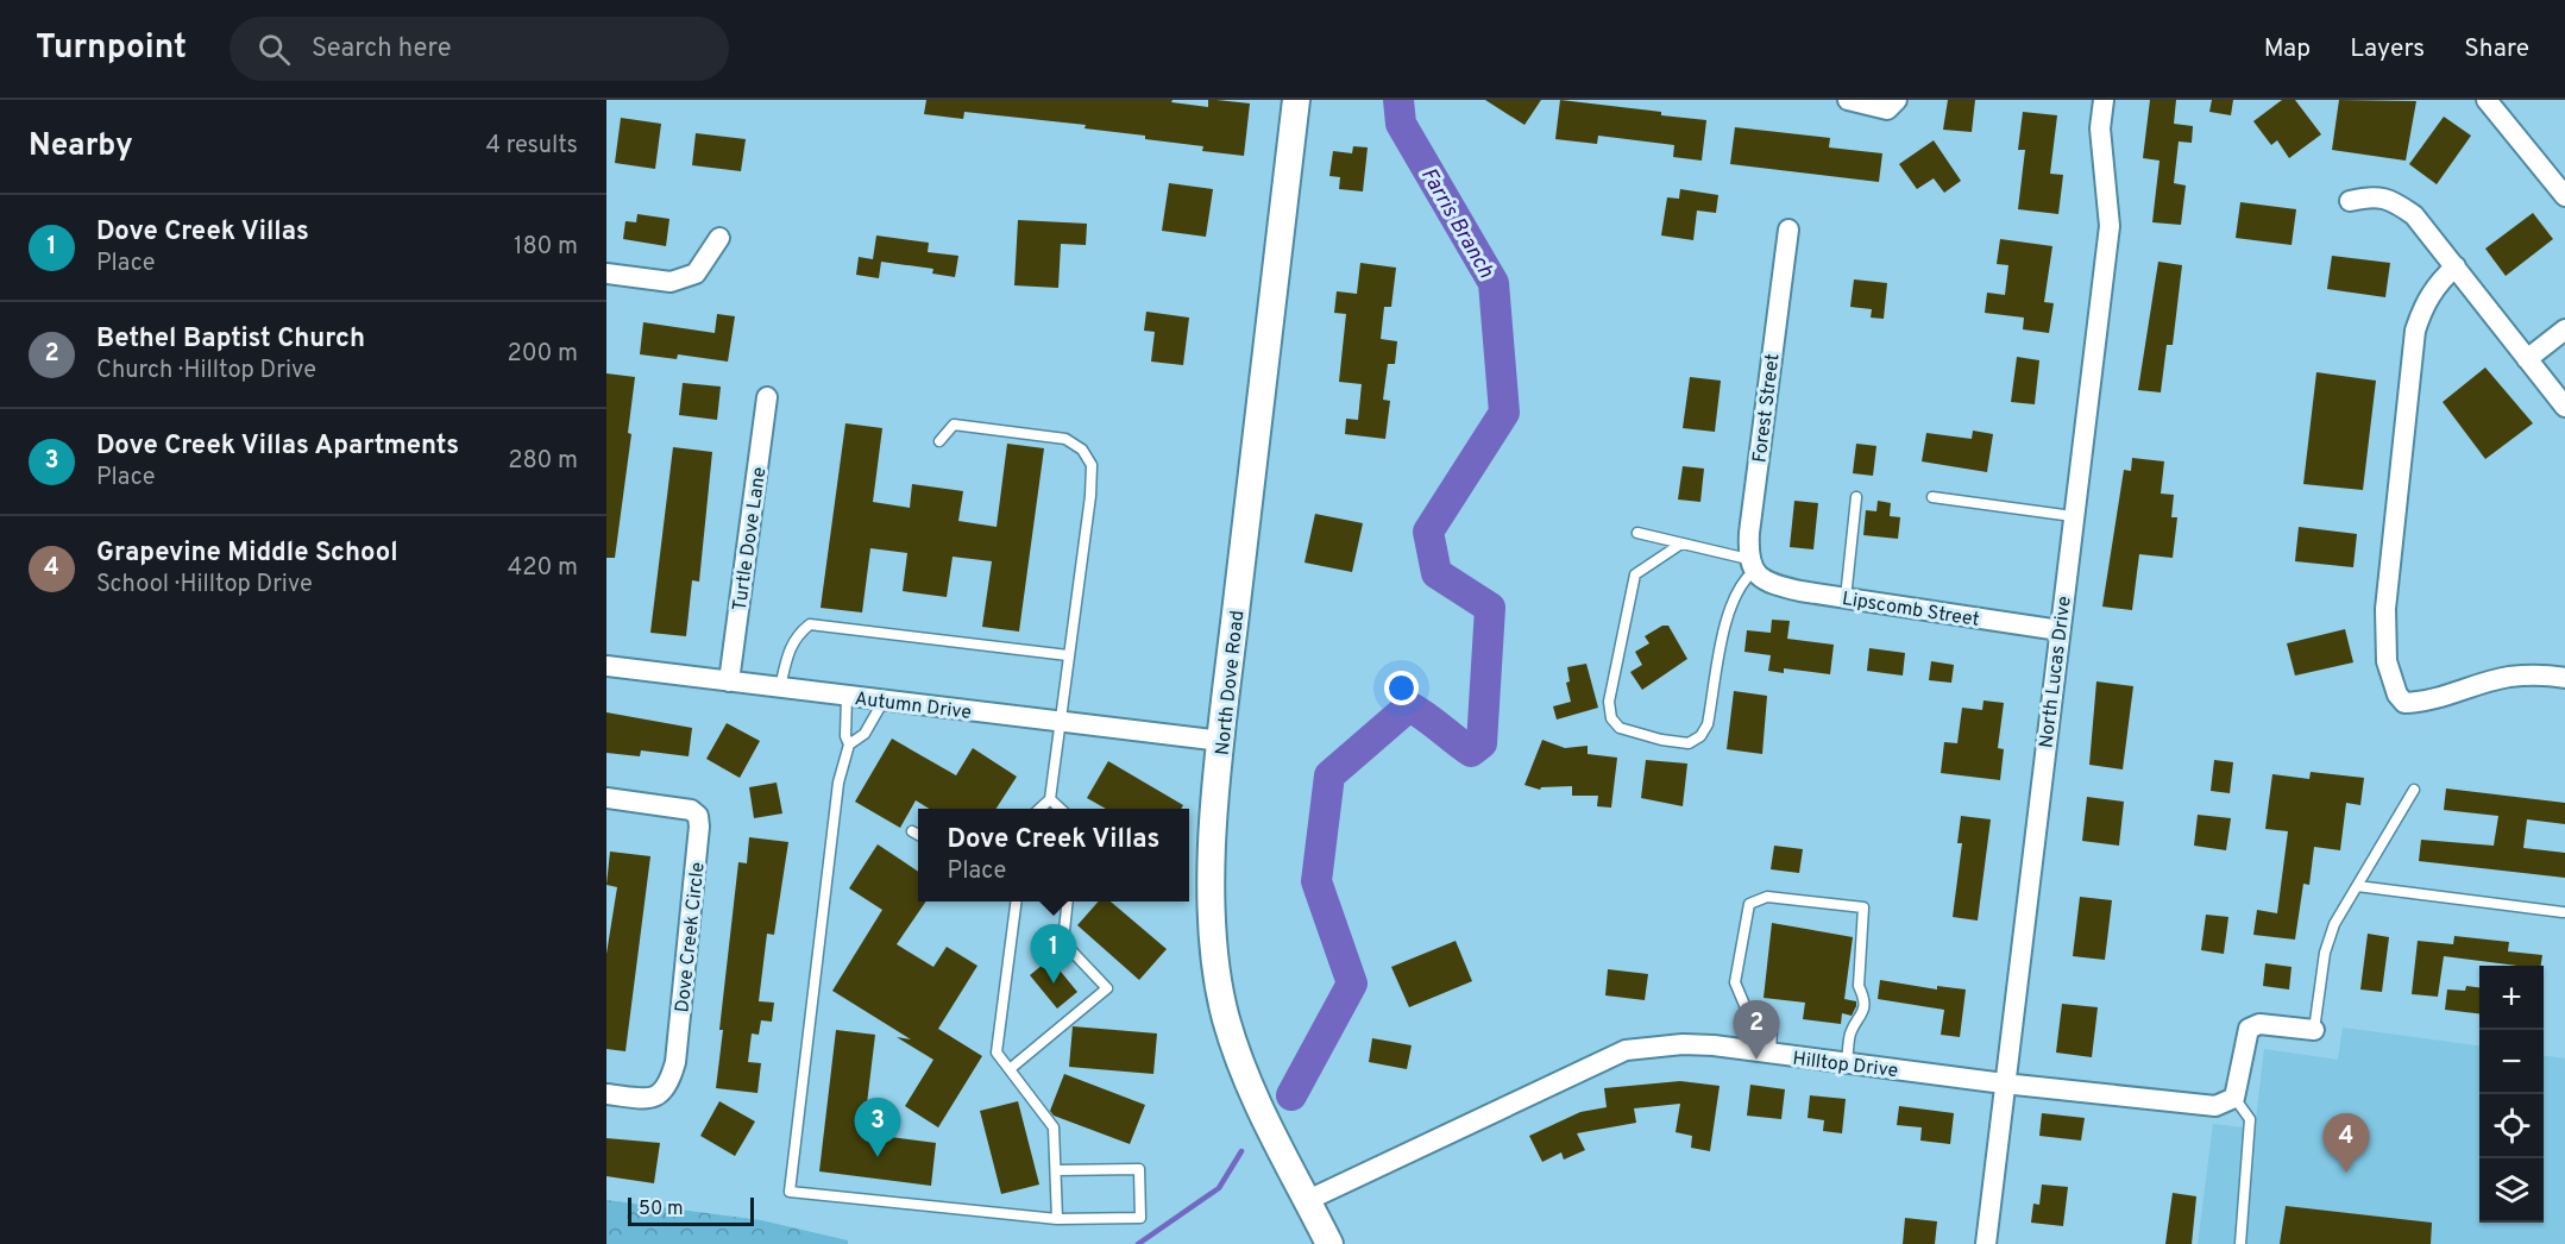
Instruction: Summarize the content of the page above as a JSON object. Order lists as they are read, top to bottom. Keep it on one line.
{"streets":{"street":["Forest Street","Turtle Dove Lane","Lipscomb Street","North Lucas Drive","North Dove Road","Autumn Drive","Dove Creek Circle","Hilltop Drive"]},"crossings":[["Forest Street","Lipscomb Street"],["Turtle Dove Lane","Autumn Drive"],["Lipscomb Street","North Lucas Drive"],["North Lucas Drive","Hilltop Drive"],["North Dove Road","Autumn Drive"],["North Dove Road","Hilltop Drive"]],"water":["Farris Branch"],"scale_bar":"50 m","page":{"header":"Turnpoint","search":"Search here","nav":["Map","Layers","Share"],"heading":["Nearby","4 results"],"list":[{"mark":"1","name":"Dove Creek Villas","note":"Place","value":"180 m"},{"mark":"2","name":"Bethel Baptist Church","note":"Church · Hilltop Drive","value":"200 m"},{"mark":"3","name":"Dove Creek Villas Apartments","note":"Place","value":"280 m"},{"mark":"4","name":"Grapevine Middle School","note":"School · Hilltop Drive","value":"420 m"}],"popup":["Dove Creek Villas","Place"],"pins":["1","2","3","4"],"map_buttons":["+","−"],"scale":"50 m"}}
